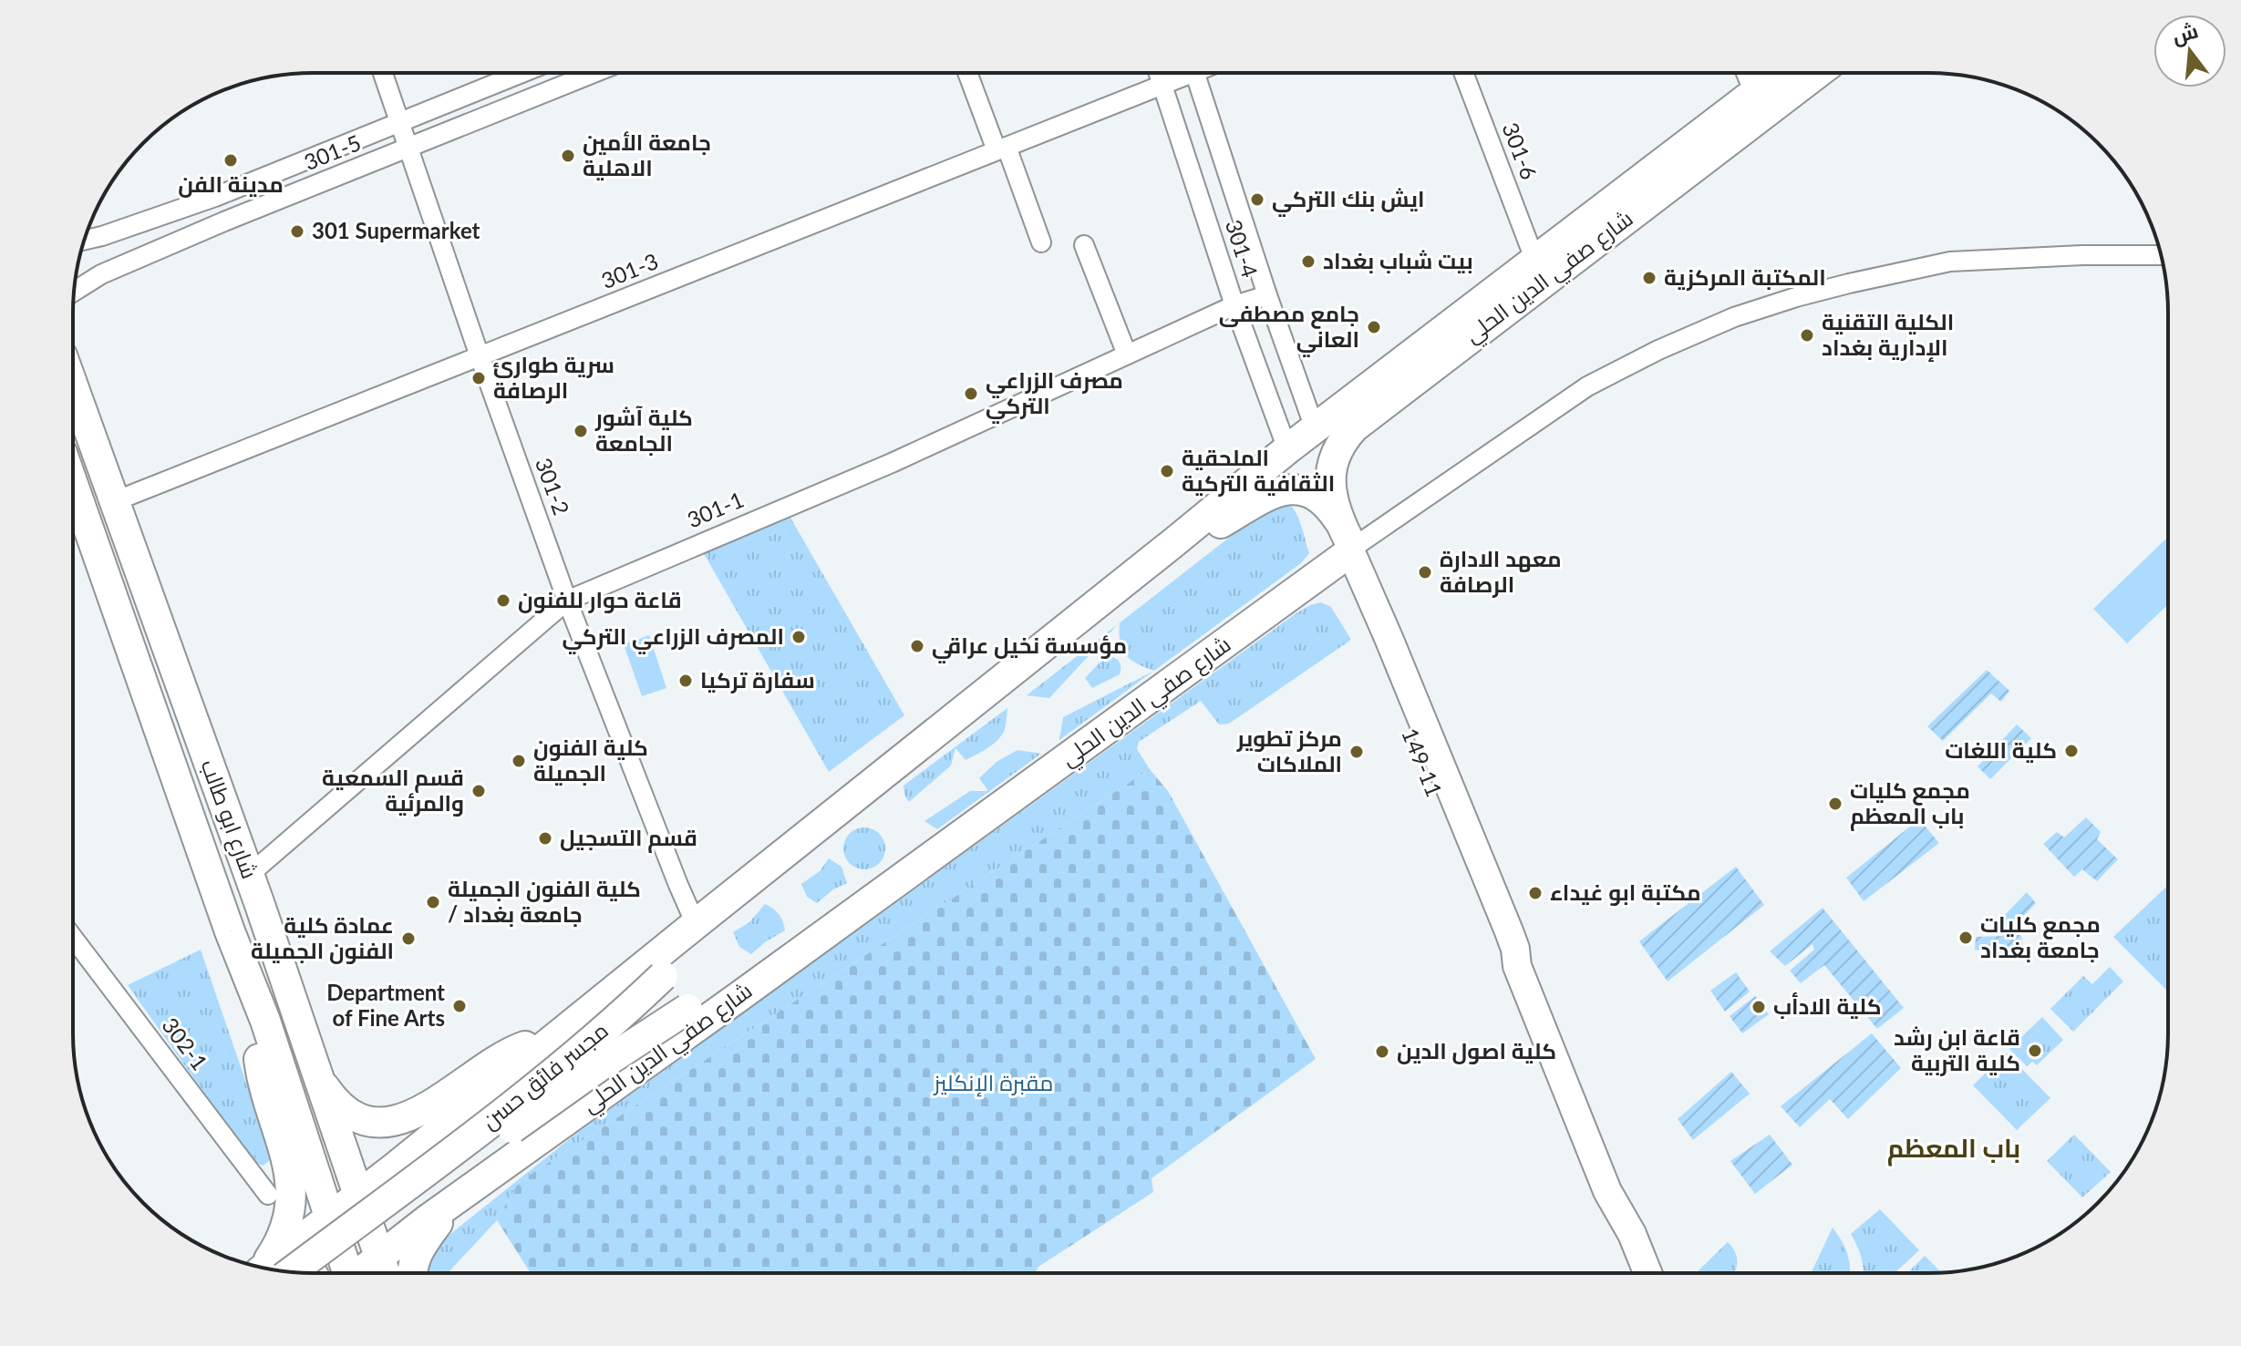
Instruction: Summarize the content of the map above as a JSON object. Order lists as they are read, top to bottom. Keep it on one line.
{"streets":{"main road":["شارع صفي الدين الحلي","شارع ابو طالب","مجسر فائق حسن"],"street":["301-6","301-5","301-4","301-3","301-2","301-1","149-11","302-1"]},"crossings":[["301-6","شارع صفي الدين الحلي"],["301-5","301-2"],["301-4","301-3"],["301-4","شارع صفي الدين الحلي"],["301-4","301-1"],["301-3","301-2"],["301-3","شارع ابو طالب"],["شارع صفي الدين الحلي","301-2"],["شارع صفي الدين الحلي","149-11"],["شارع صفي الدين الحلي","شارع ابو طالب"],["شارع صفي الدين الحلي","مجسر فائق حسن"],["301-2","301-1"],["301-1","شارع ابو طالب"]],"districts":["باب المعظم"],"parks":["مقبرة الإنكليز"],"places":["جامعة الأمين الاهلية","مدينة الفن","ايش بنك التركي","301 Supermarket","بيت شباب بغداد","المكتبة المركزية","جامع مصطفى العاني","الكلية التقنية الإدارية بغداد","سرية طوارئ الرصافة","مصرف الزراعي التركي","كلية آشور الجامعة","الملحقية الثقافية التركية","معهد الادارة الرصافة","قاعة حوار للفنون","المصرف الزراعي التركي","مؤسسة نخيل عراقي","سفارة تركيا","كلية اللغات","مركز تطوير الملاكات","كلية الفنون الجميلة","قسم السمعية والمرئية","مجمع كليات باب المعظم","قسم التسجيل","مكتبة ابو غيداء","كلية الفنون الجميلة / جامعة بغداد","مجمع كليات جامعة بغداد","عمادة كلية الفنون الجميلة","Department of Fine Arts","كلية الادأب","قاعة ابن رشد كلية التربية","كلية اصول الدين"],"north":"top"}
